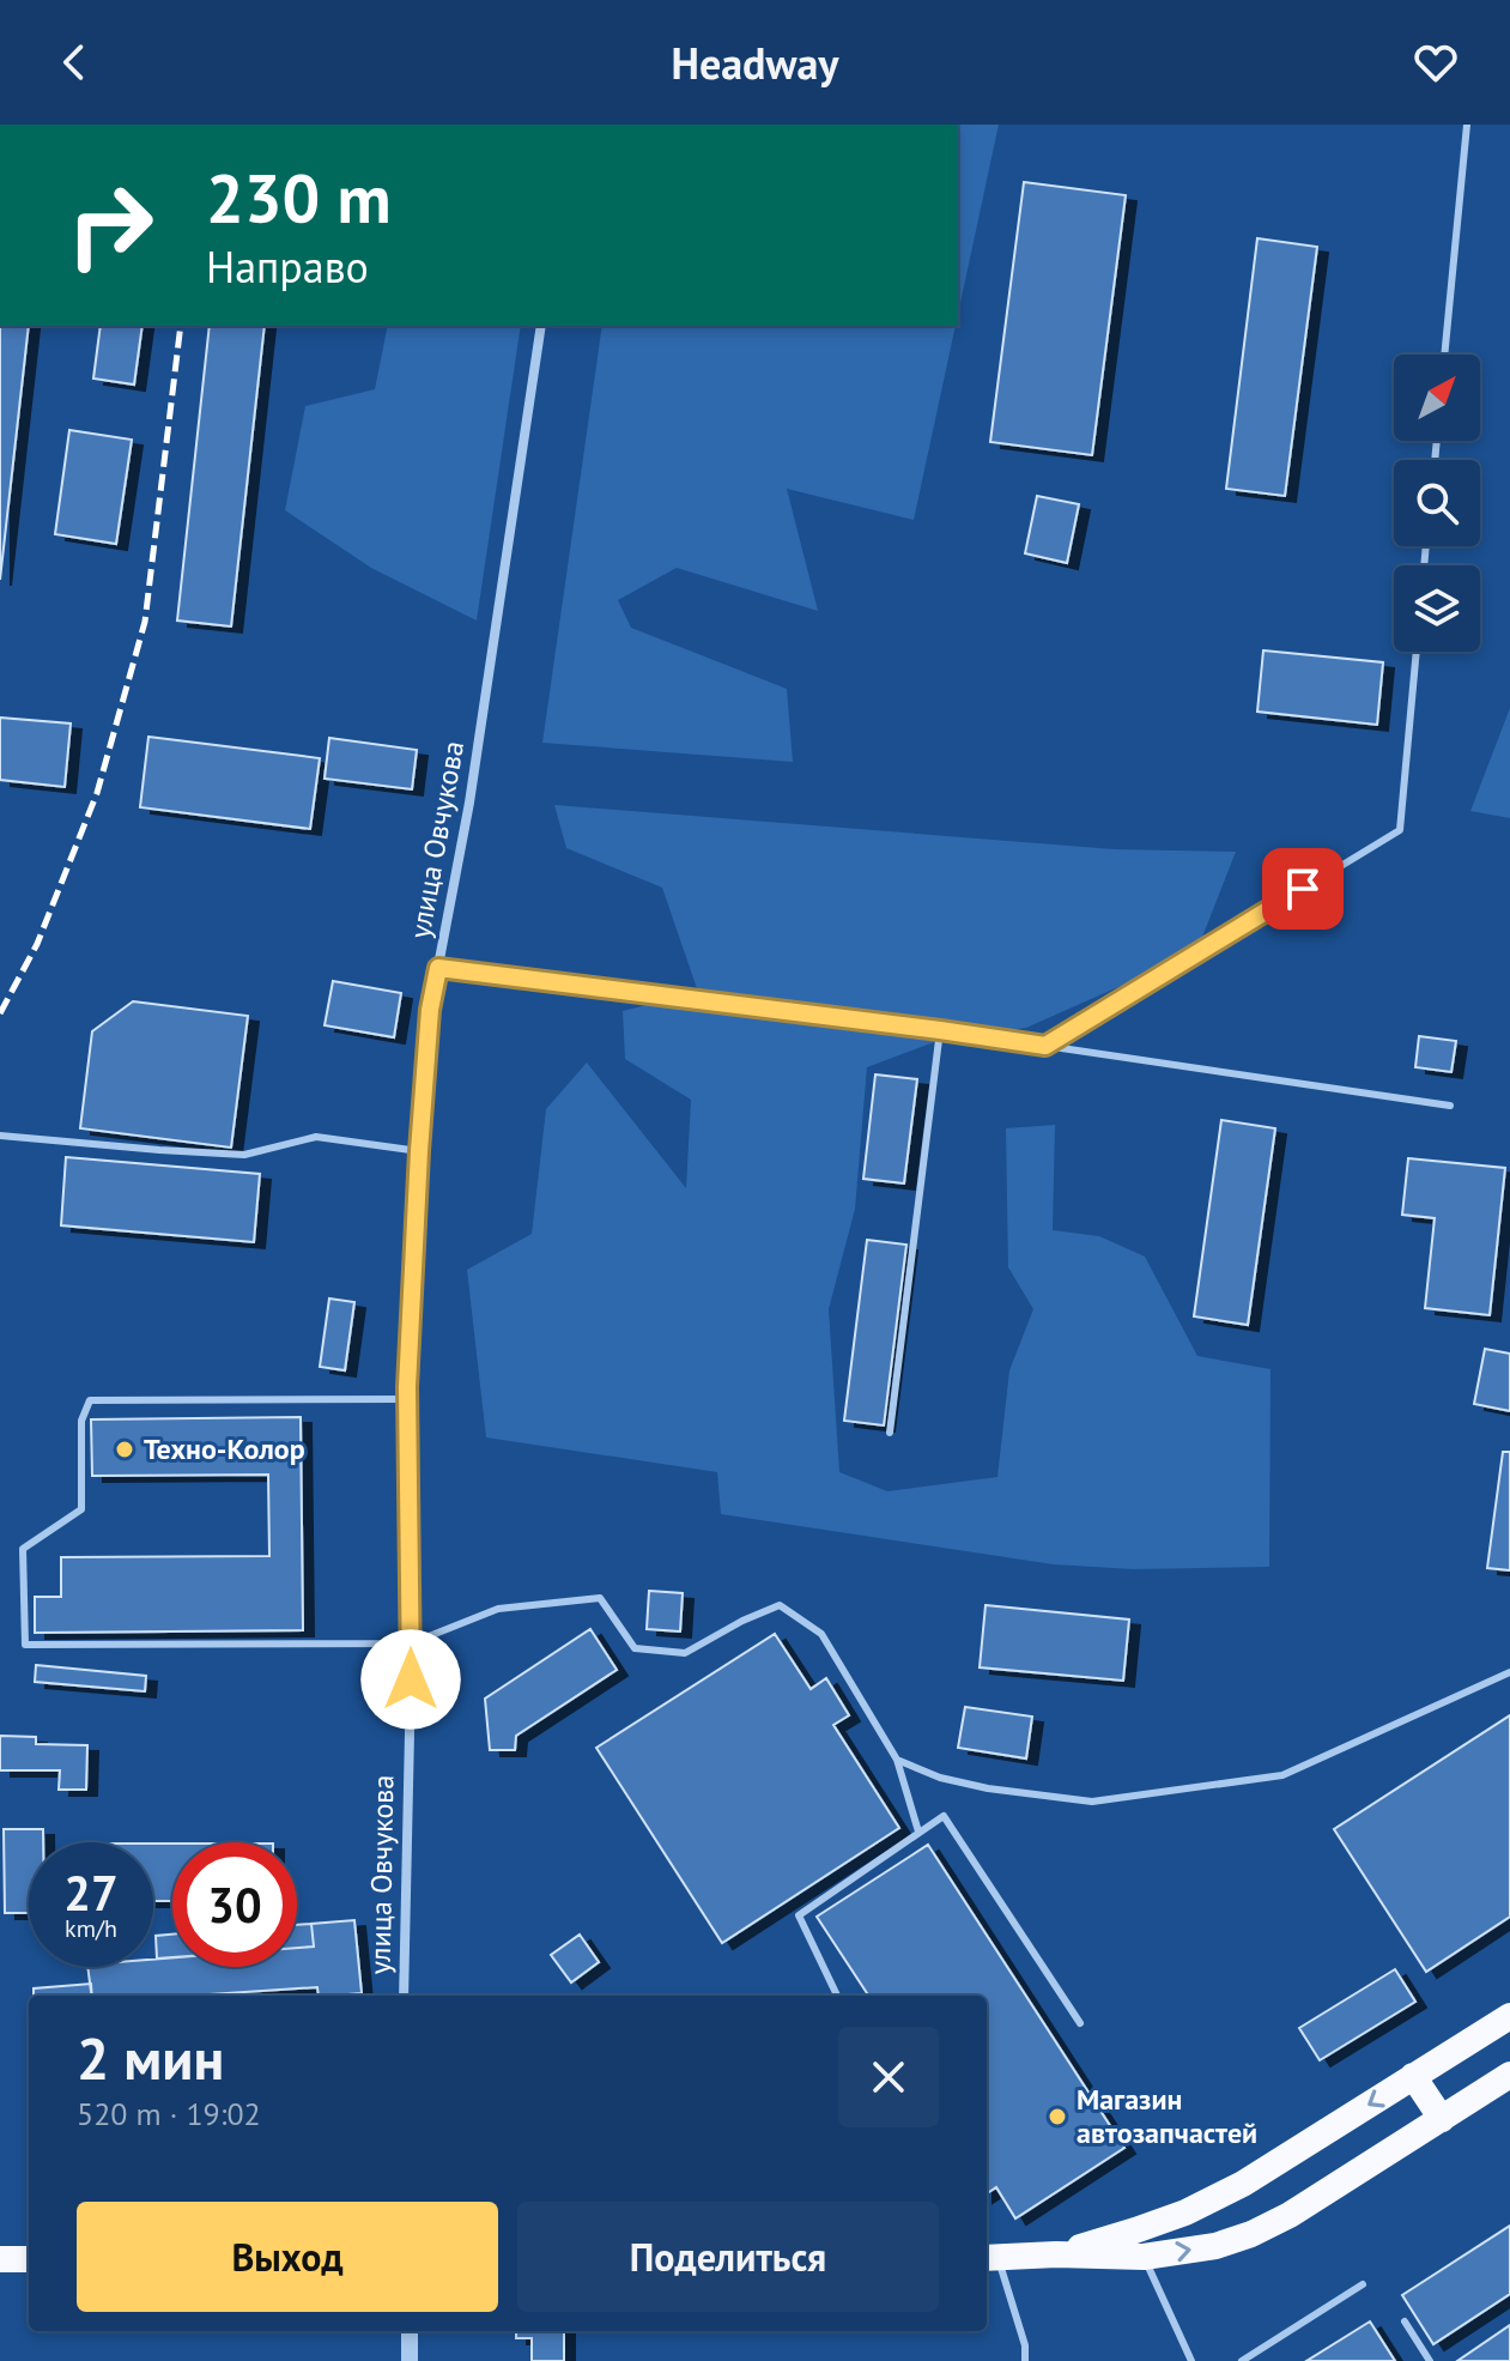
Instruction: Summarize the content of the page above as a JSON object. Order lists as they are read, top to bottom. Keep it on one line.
{"streets":{"street":["улица Овчукова"]},"places":["Техно-Колор","Магазин автозапчастей"],"north":"top right","page":{"header":"Headway","turn":["230 m","Направо"],"speed":"27 km/h","limit":"30","heading":["2 мин","520 m · 19:02"],"buttons":["Выход","Поделиться"]}}
